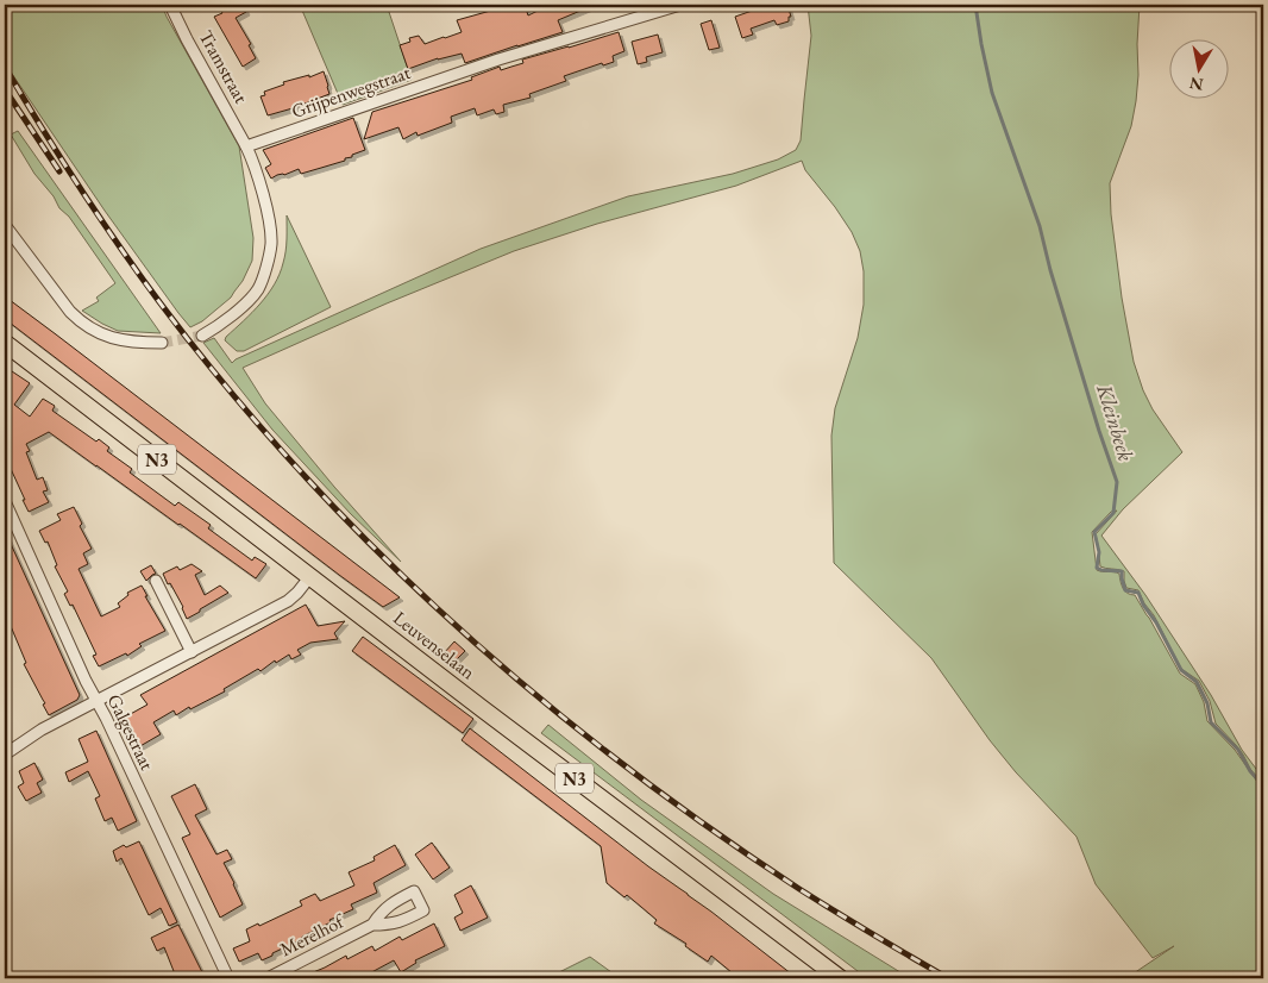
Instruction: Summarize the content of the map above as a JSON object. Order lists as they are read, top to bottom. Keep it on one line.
{"streets":{"main road":["N3","Leuvenselaan"],"street":["Tramstraat","Grijpenwegstraat","Galgestraat","Merelhof"]},"crossings":[["Tramstraat","Grijpenwegstraat"]],"water":["Kleinbeek"],"north":"bottom"}
